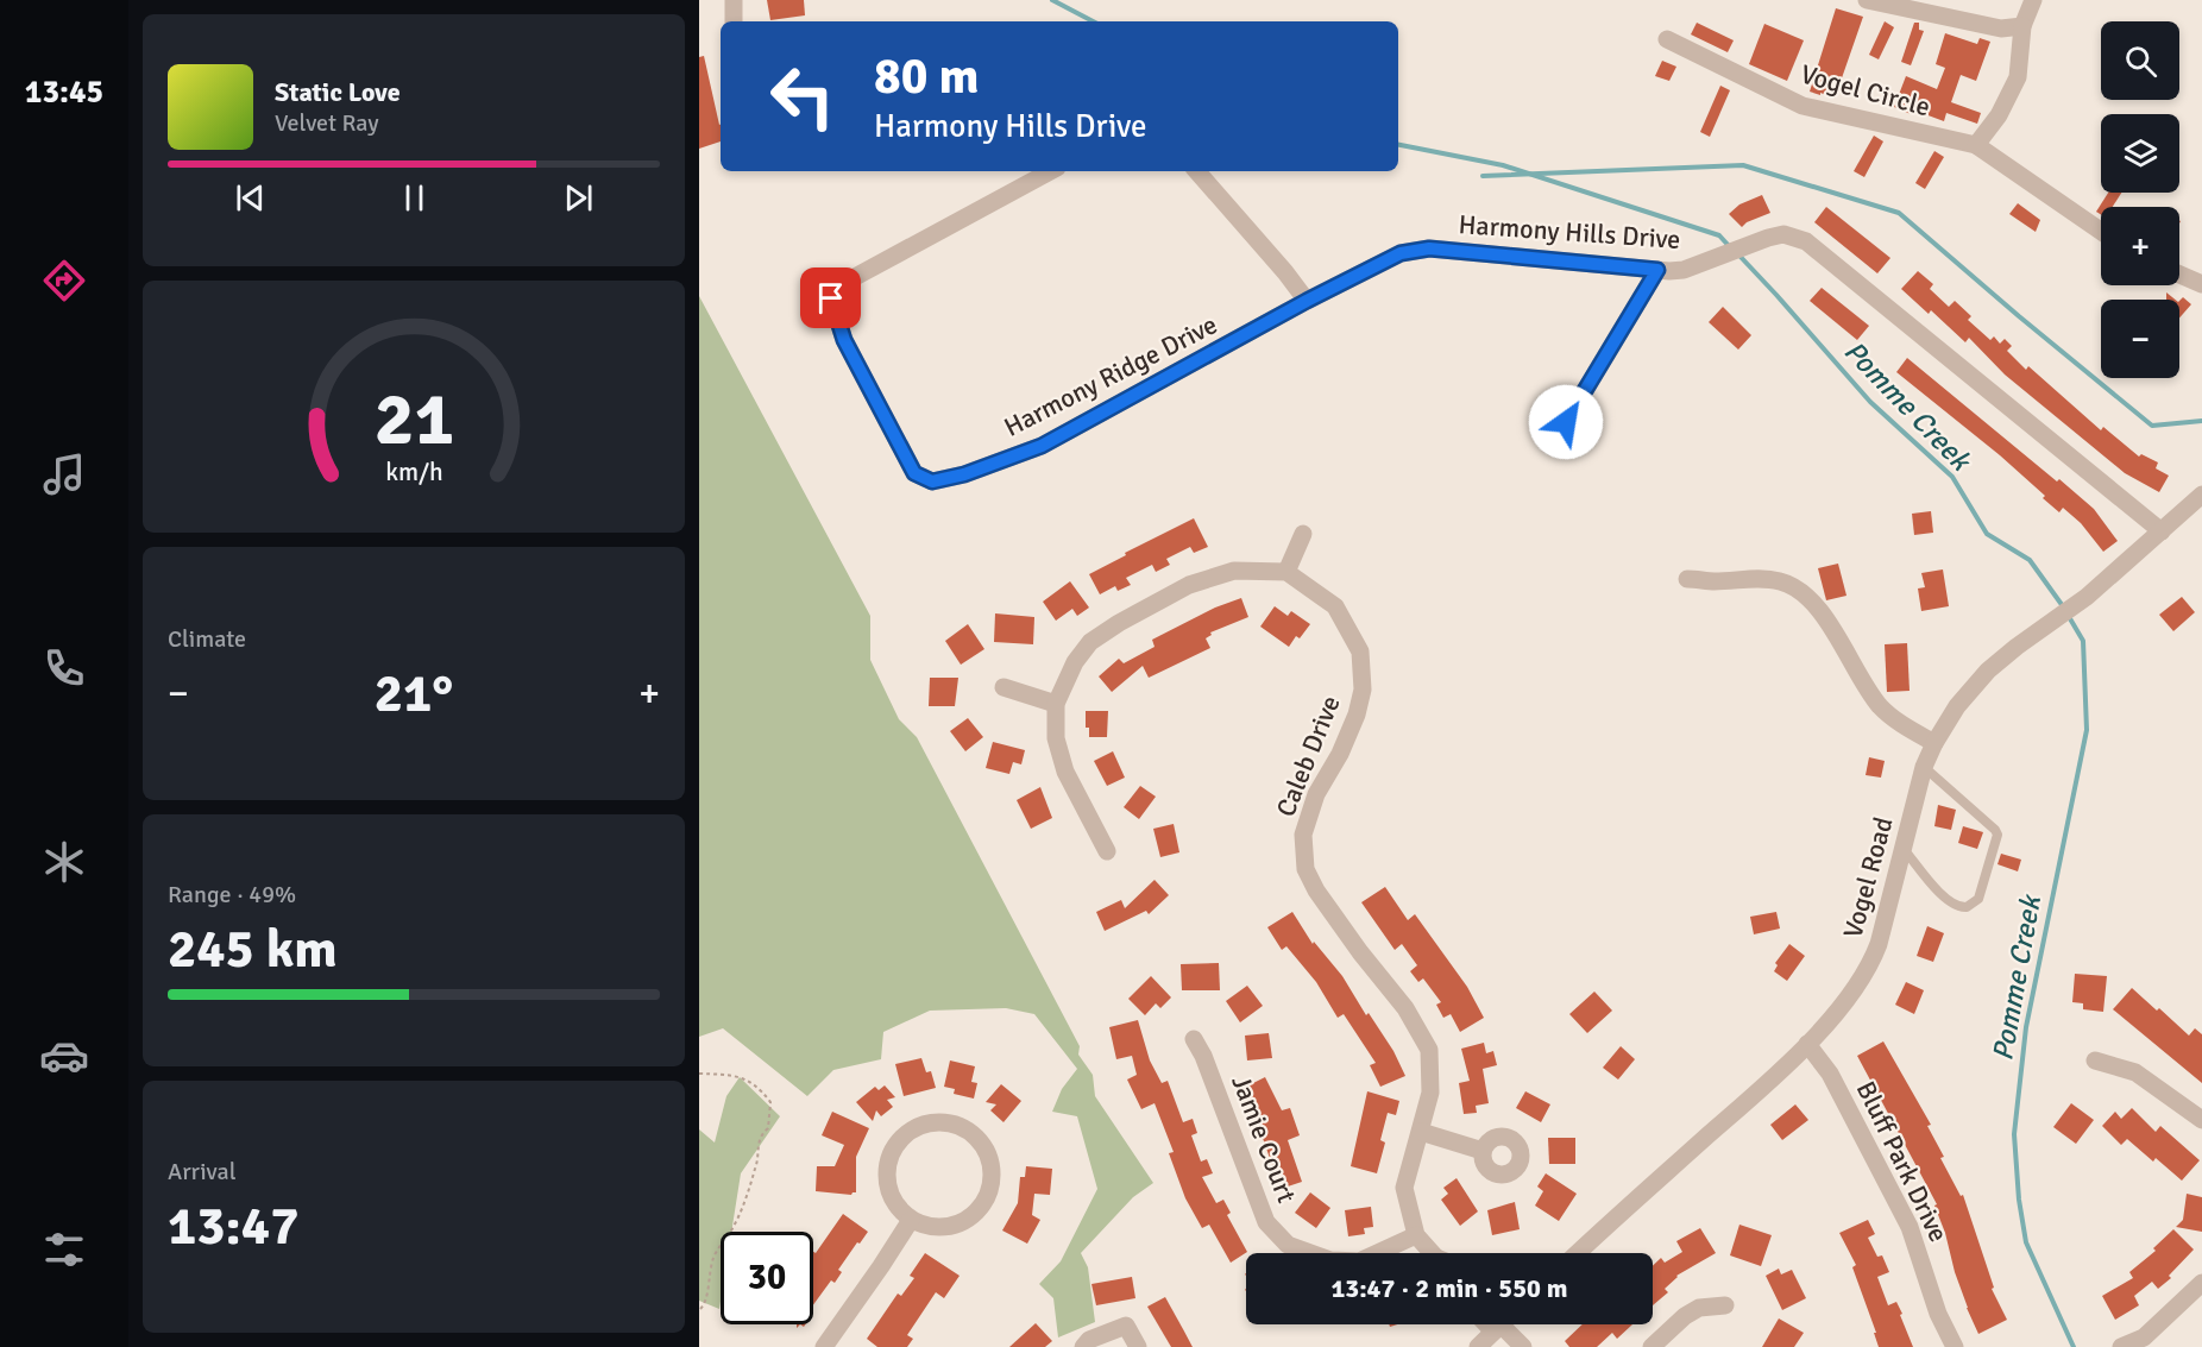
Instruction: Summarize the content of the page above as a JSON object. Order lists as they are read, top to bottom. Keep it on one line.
{"streets":{"street":["Vogel Circle","Harmony Hills Drive","Harmony Ridge Drive","Caleb Drive","Vogel Road","Jamie Court","Bluff Park Drive"]},"crossings":[["Harmony Hills Drive","Harmony Ridge Drive"],["Harmony Hills Drive","Vogel Road"],["Caleb Drive","Jamie Court"],["Vogel Road","Bluff Park Drive"]],"water":["Pomme Creek"],"page":{"tabs":"13:45","map_buttons":["+","−"],"turn":["80 m","Harmony Hills Drive"],"song":["Static Love","Velvet Ray"],"tile":["Climate",["Range · 49%","245 km"],["Arrival","13:47"]],"heat":["−","21°","+"],"limit":"30","trip":"13:47 · 2 min · 550 m","gauge":["21","km/h"]}}
